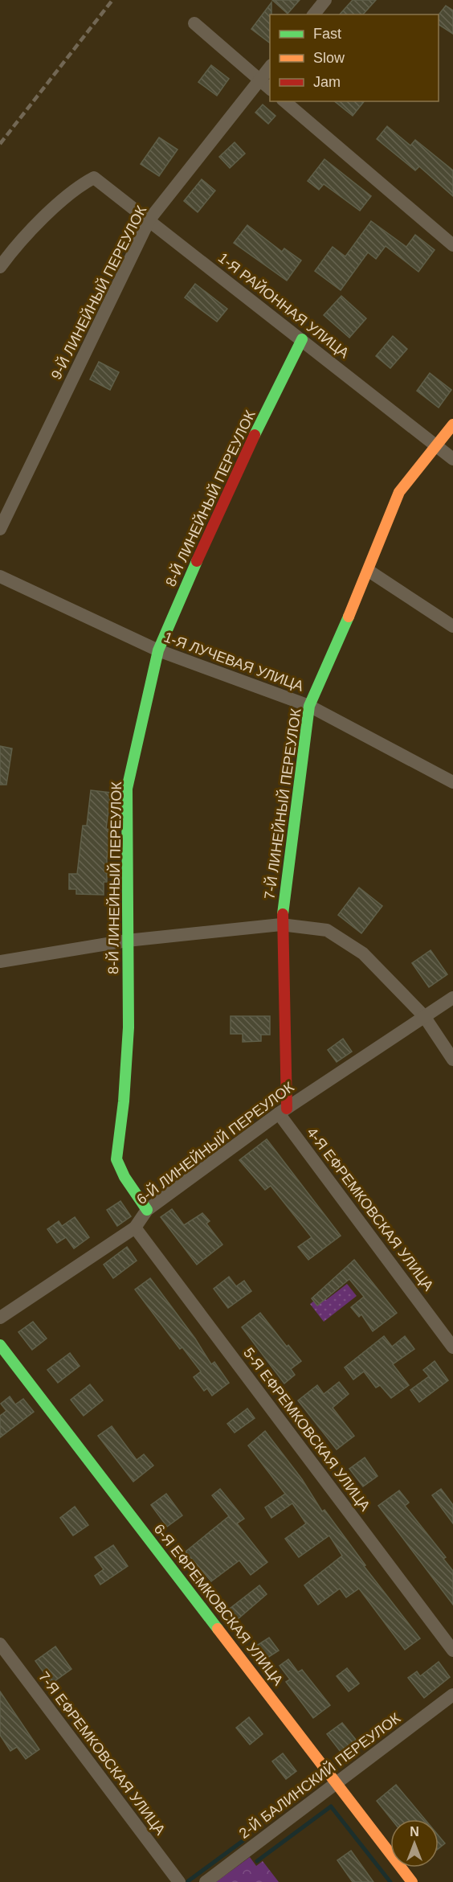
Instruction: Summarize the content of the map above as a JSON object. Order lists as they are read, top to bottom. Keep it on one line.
{"streets":{"street":["9-Й ЛИНЕЙНЫЙ ПЕРЕУЛОК","1-Я РАЙОННАЯ УЛИЦА","8-Й ЛИНЕЙНЫЙ ПЕРЕУЛОК","1-Я ЛУЧЕВАЯ УЛИЦА","7-Й ЛИНЕЙНЫЙ ПЕРЕУЛОК","6-Й ЛИНЕЙНЫЙ ПЕРЕУЛОК","4-Я ЕФРЕМКОВСКАЯ УЛИЦА","5-Я ЕФРЕМКОВСКАЯ УЛИЦА","6-Я ЕФРЕМКОВСКАЯ УЛИЦА","7-Я ЕФРЕМКОВСКАЯ УЛИЦА","2-Й БАЛИНСКИЙ ПЕРЕУЛОК"]},"crossings":[["9-Й ЛИНЕЙНЫЙ ПЕРЕУЛОК","1-Я РАЙОННАЯ УЛИЦА"],["1-Я РАЙОННАЯ УЛИЦА","8-Й ЛИНЕЙНЫЙ ПЕРЕУЛОК"],["1-Я РАЙОННАЯ УЛИЦА","7-Й ЛИНЕЙНЫЙ ПЕРЕУЛОК"],["8-Й ЛИНЕЙНЫЙ ПЕРЕУЛОК","1-Я ЛУЧЕВАЯ УЛИЦА"],["8-Й ЛИНЕЙНЫЙ ПЕРЕУЛОК","6-Й ЛИНЕЙНЫЙ ПЕРЕУЛОК"],["1-Я ЛУЧЕВАЯ УЛИЦА","7-Й ЛИНЕЙНЫЙ ПЕРЕУЛОК"],["7-Й ЛИНЕЙНЫЙ ПЕРЕУЛОК","6-Й ЛИНЕЙНЫЙ ПЕРЕУЛОК"],["7-Й ЛИНЕЙНЫЙ ПЕРЕУЛОК","4-Я ЕФРЕМКОВСКАЯ УЛИЦА"],["6-Й ЛИНЕЙНЫЙ ПЕРЕУЛОК","4-Я ЕФРЕМКОВСКАЯ УЛИЦА"],["6-Й ЛИНЕЙНЫЙ ПЕРЕУЛОК","5-Я ЕФРЕМКОВСКАЯ УЛИЦА"],["6-Я ЕФРЕМКОВСКАЯ УЛИЦА","2-Й БАЛИНСКИЙ ПЕРЕУЛОК"]],"legend":["Fast","Slow","Jam"],"north":"top"}
